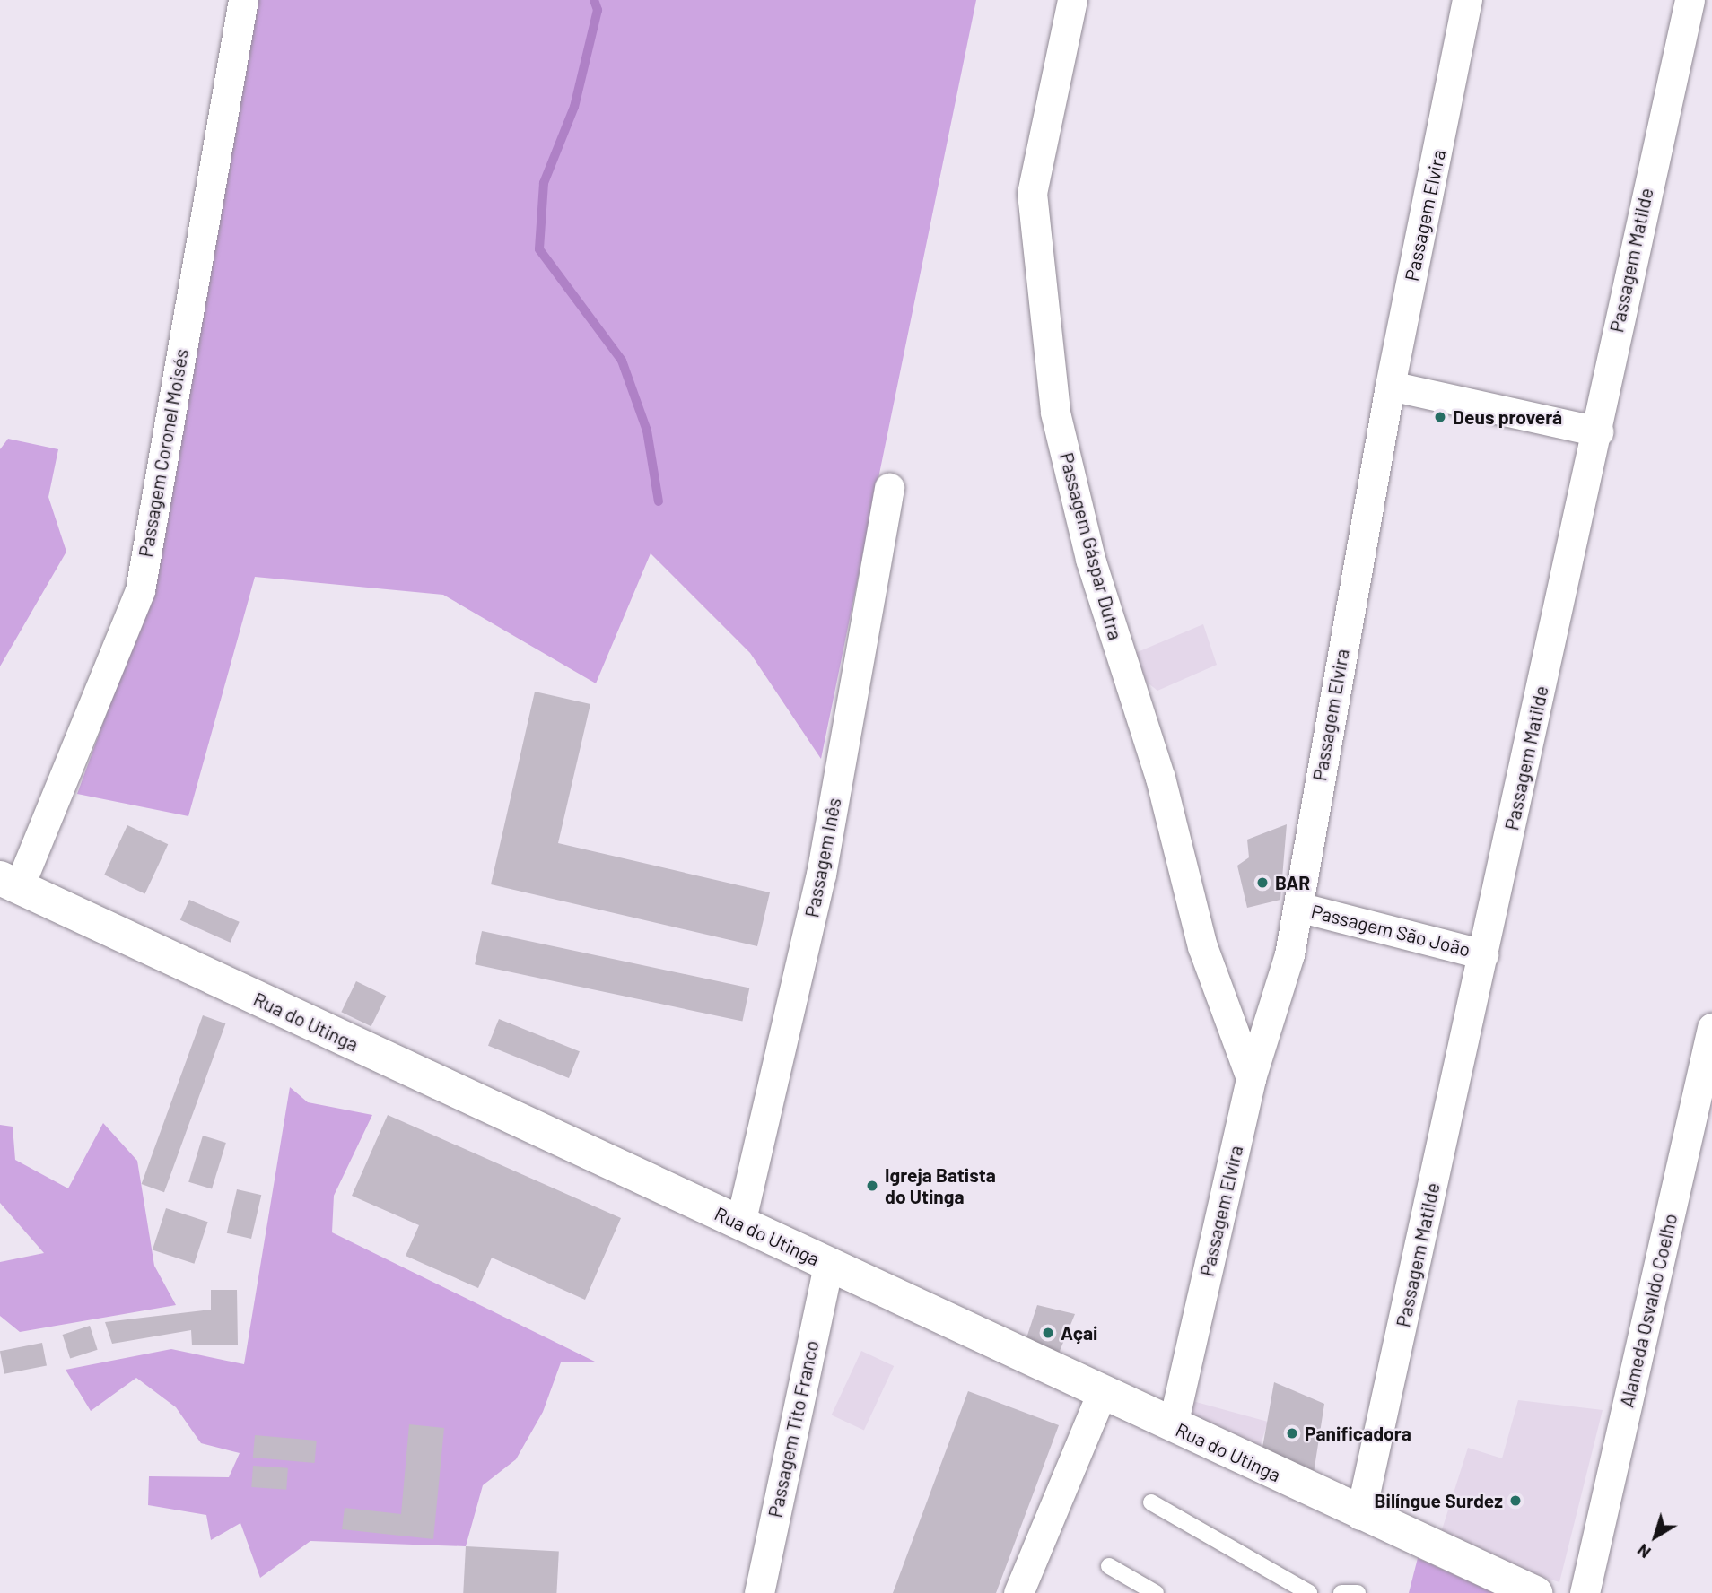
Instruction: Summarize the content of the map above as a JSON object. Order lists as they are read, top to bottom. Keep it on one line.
{"streets":{"street":["Passagem Elvira","Passagem Matilde","Passagem Coronel Moisés","Passagem Gáspar Dutra","Passagem Inês","Passagem São João","Rua do Utinga","Alameda Osvaldo Coelho","Passagem Tito Franco"]},"crossings":[["Passagem Elvira","Passagem Gáspar Dutra"],["Passagem Elvira","Passagem São João"],["Passagem Elvira","Rua do Utinga"],["Passagem Matilde","Passagem São João"],["Passagem Matilde","Rua do Utinga"],["Passagem Coronel Moisés","Rua do Utinga"],["Passagem Inês","Rua do Utinga"],["Rua do Utinga","Passagem Tito Franco"]],"places":["Deus proverá","BAR","Igreja Batista do Utinga","Açai","Panificadora","Bilíngue Surdez"],"north":"bottom left"}
